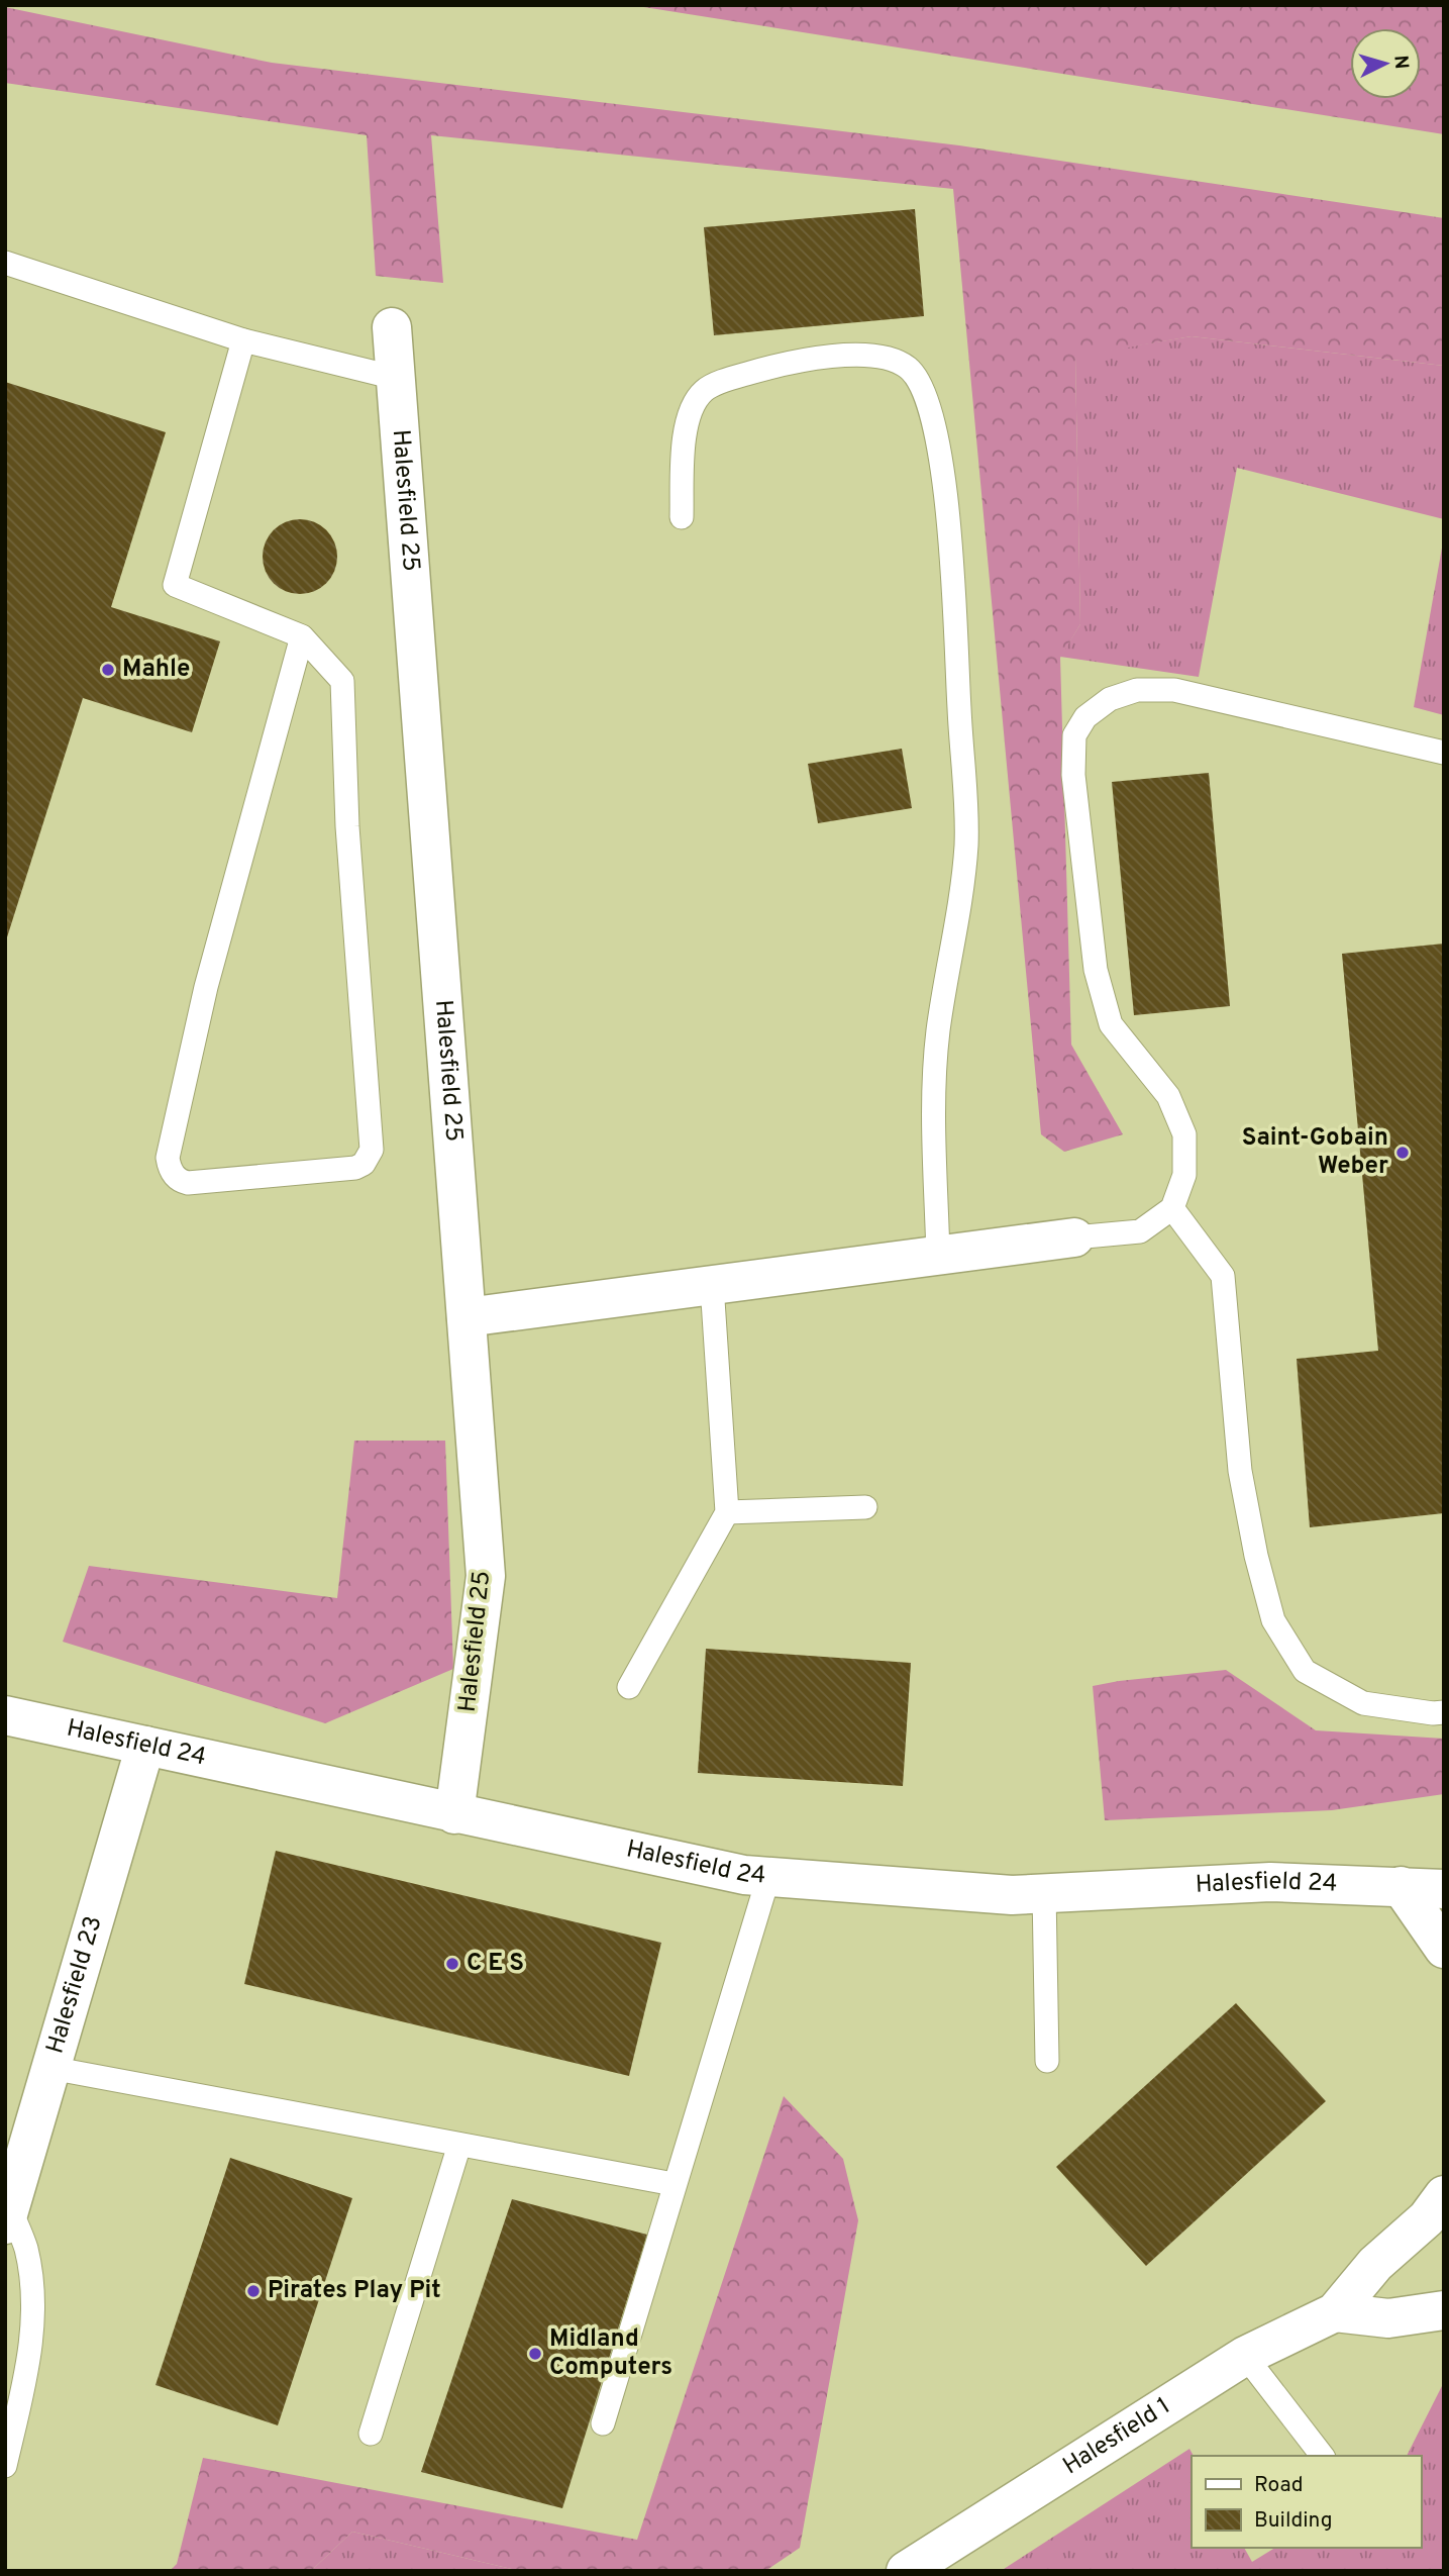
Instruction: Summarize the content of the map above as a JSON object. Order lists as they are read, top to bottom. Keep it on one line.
{"streets":{"street":["Halesfield 25","Halesfield 24","Halesfield 23","Halesfield 1"]},"crossings":[["Halesfield 25","Halesfield 24"],["Halesfield 24","Halesfield 23"]],"places":["Mahle","Saint-Gobain Weber","C E S","Pirates Play Pit","Midland Computers"],"legend":["Road","Building"],"north":"right"}
